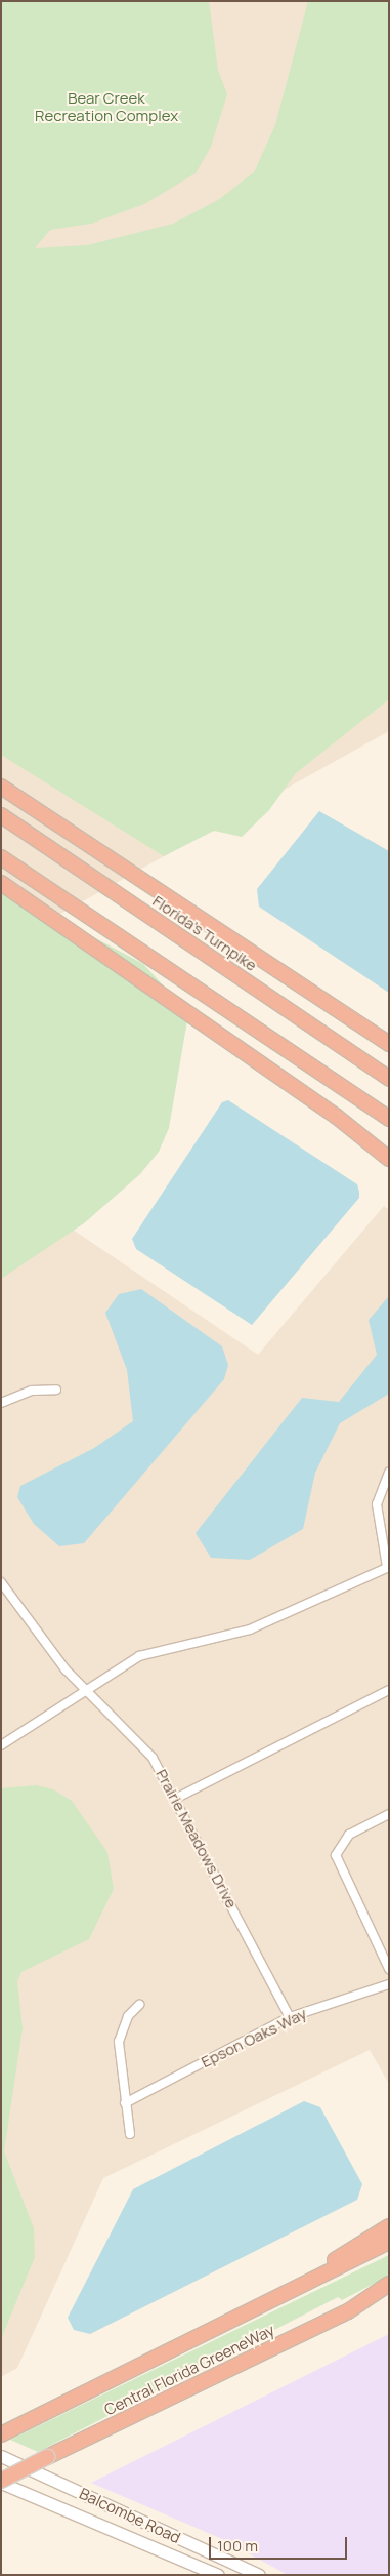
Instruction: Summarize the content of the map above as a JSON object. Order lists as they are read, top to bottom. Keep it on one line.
{"streets":{"highway":["Florida's Turnpike","Central Florida GreeneWay"],"street":["Prairie Meadows Drive","Epson Oaks Way","Balcombe Road"]},"crossings":[["Prairie Meadows Drive","Epson Oaks Way"],["Central Florida GreeneWay","Balcombe Road"]],"parks":["Bear Creek Recreation Complex"],"scale_bar":"100 m"}
